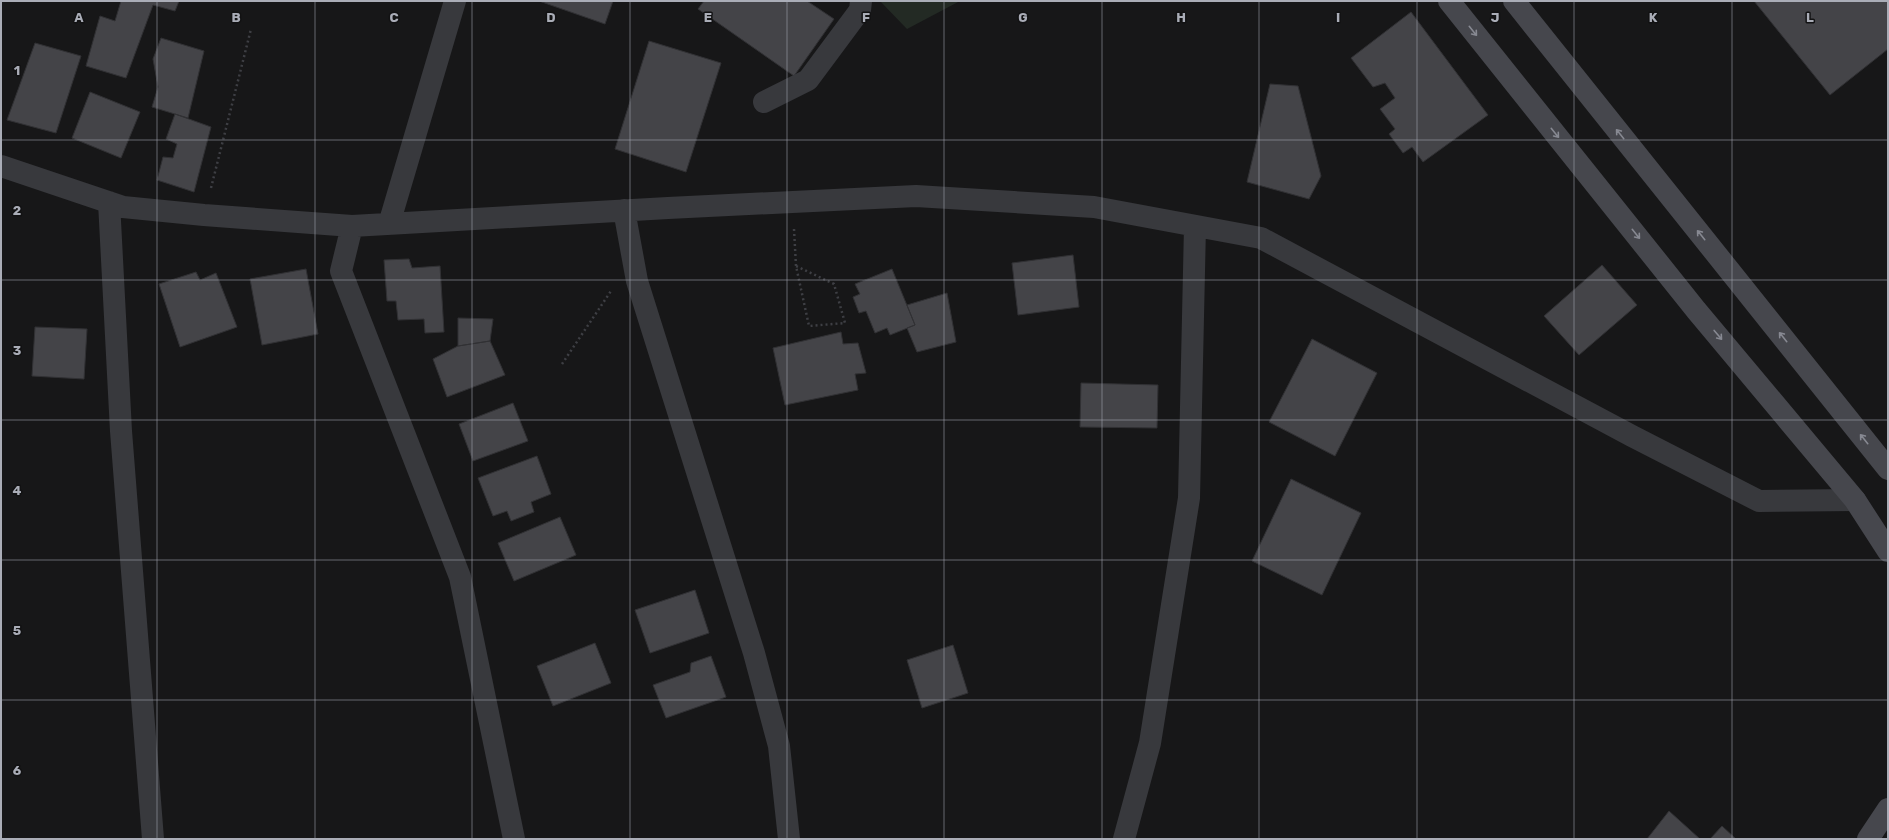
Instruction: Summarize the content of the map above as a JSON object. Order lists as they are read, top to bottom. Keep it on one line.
{"grid":{"columns":["A","B","C","D","E","F","G","H","I","J","K","L"],"rows":["1","2","3","4","5","6"]}}
